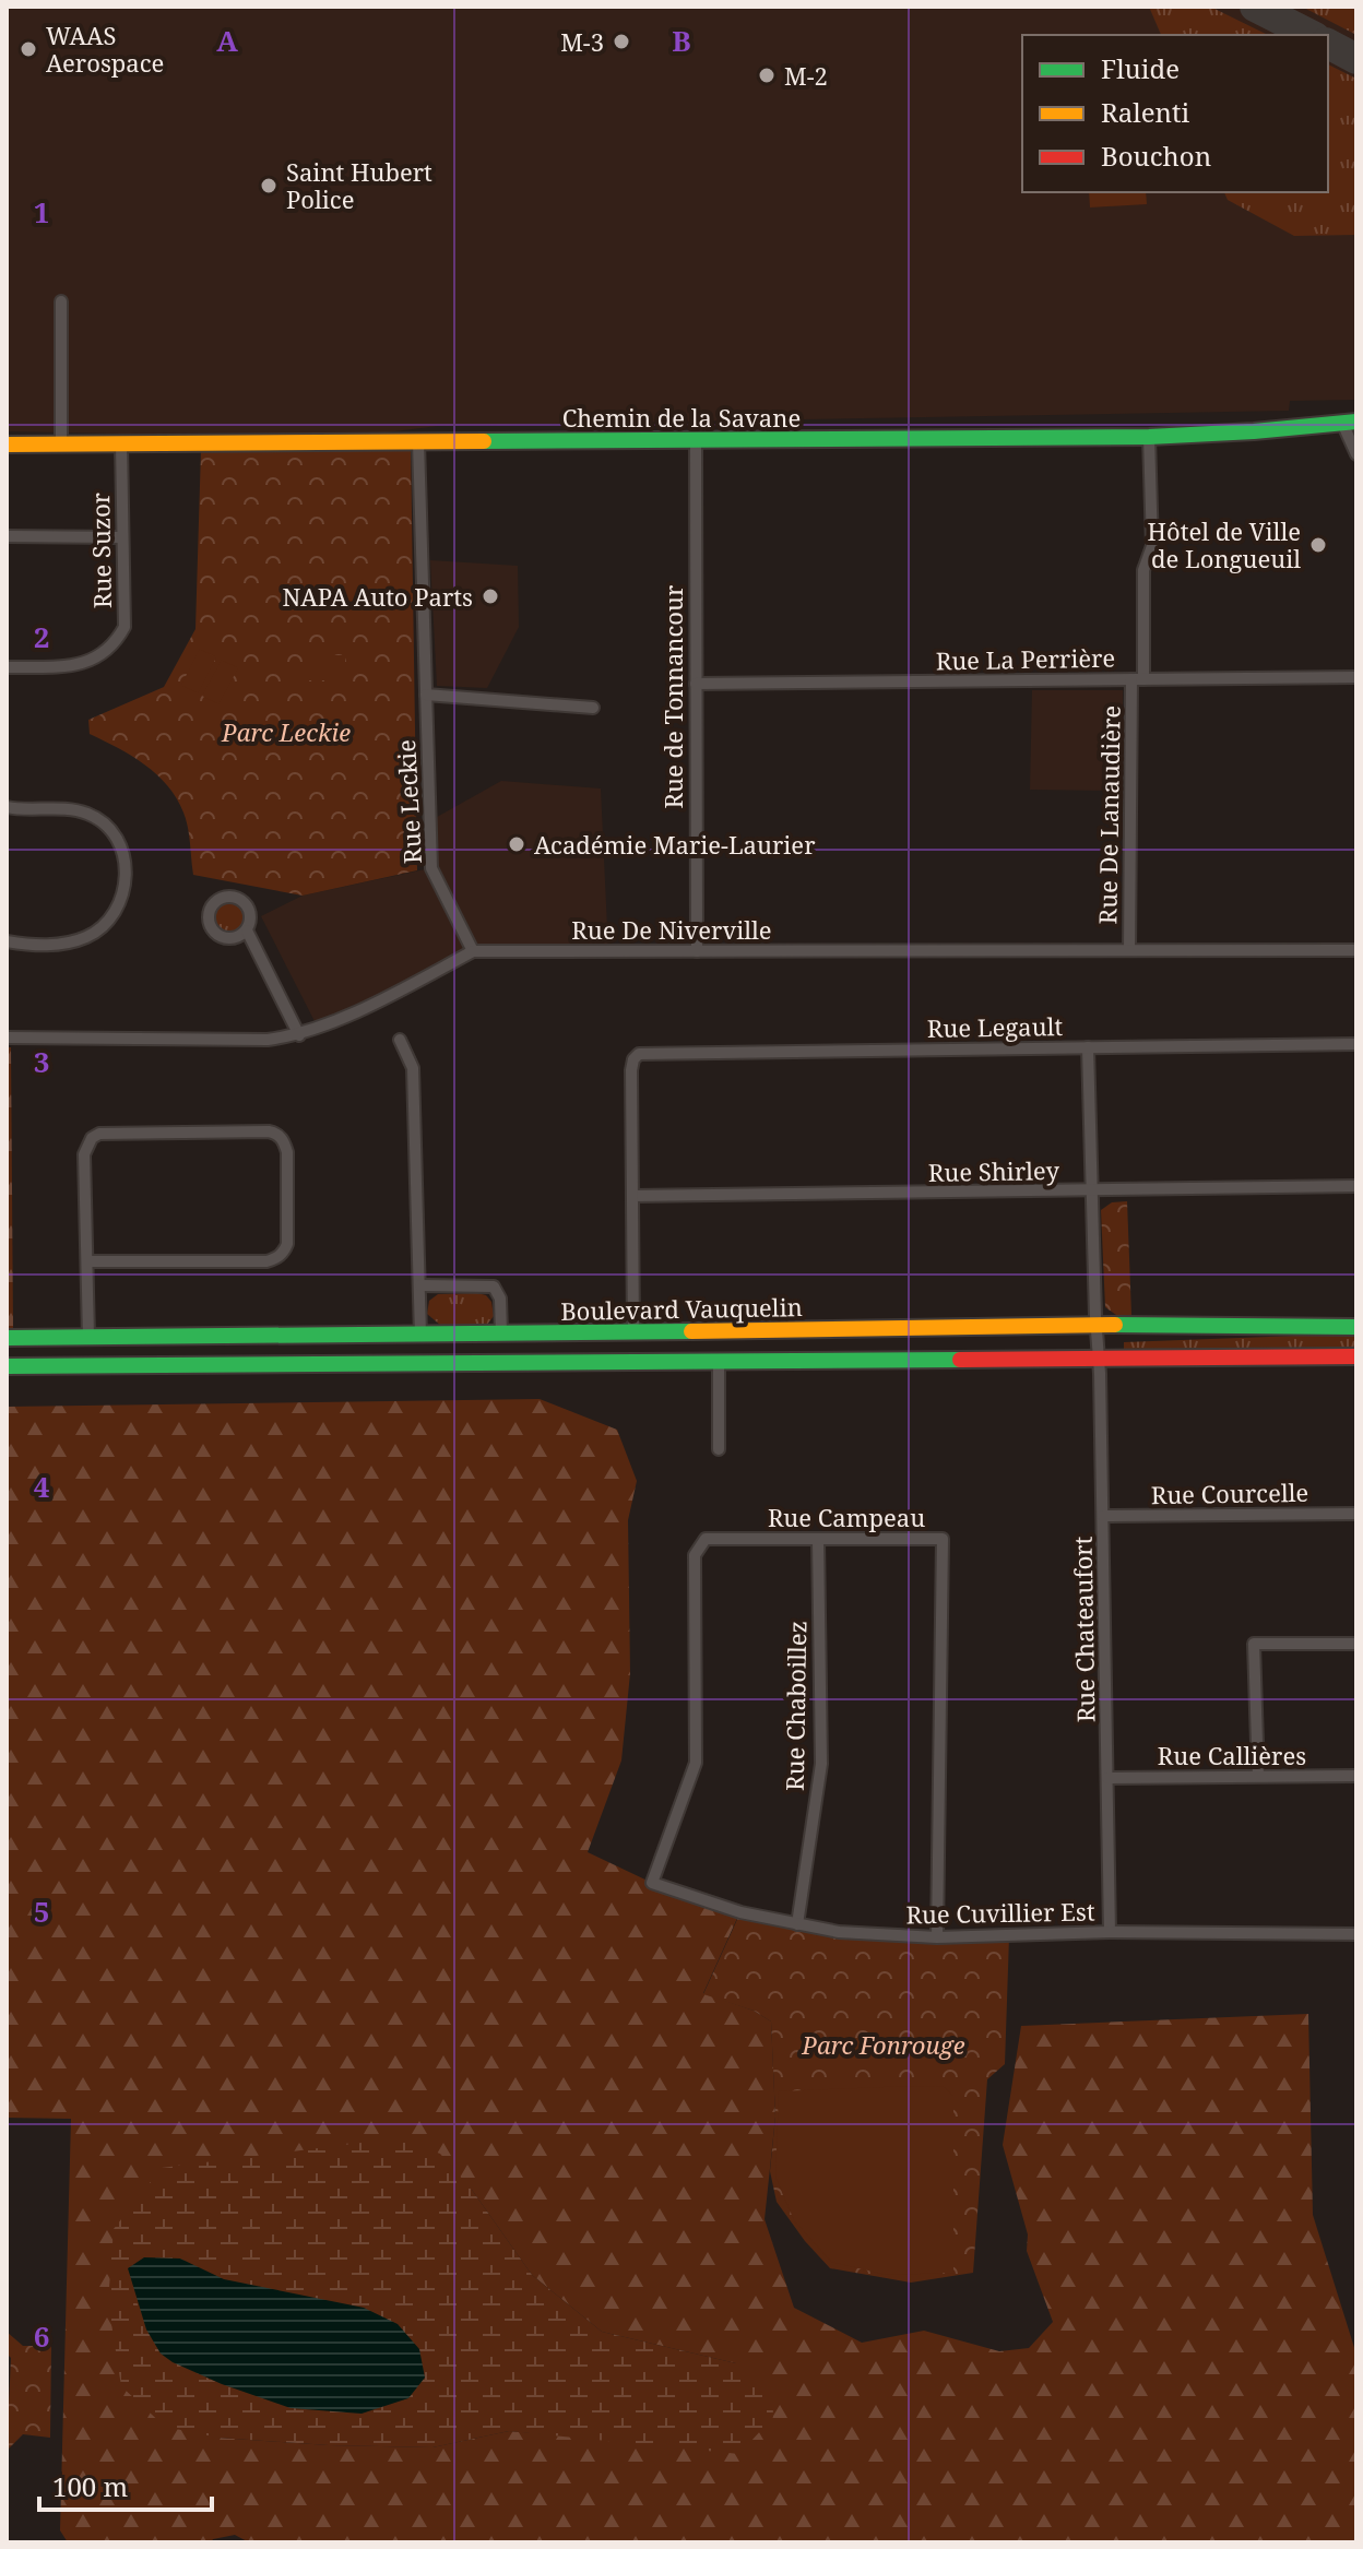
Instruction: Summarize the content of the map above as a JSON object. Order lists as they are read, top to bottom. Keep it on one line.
{"streets":{"street":["Chemin de la Savane","Rue Suzor","Rue La Perrière","Rue de Tonnancour","Rue Leckie","Rue De Lanaudière","Rue De Niverville","Rue Legault","Rue Shirley","Boulevard Vauquelin","Rue Courcelle","Rue Campeau","Rue Chateaufort","Rue Chaboillez","Rue Callières","Rue Cuvillier Est"]},"crossings":[["Chemin de la Savane","Rue Suzor"],["Chemin de la Savane","Rue de Tonnancour"],["Chemin de la Savane","Rue Leckie"],["Chemin de la Savane","Rue De Lanaudière"],["Rue La Perrière","Rue de Tonnancour"],["Rue La Perrière","Rue De Lanaudière"],["Rue de Tonnancour","Rue De Niverville"],["Rue Leckie","Rue De Niverville"],["Rue De Lanaudière","Rue De Niverville"],["Rue Legault","Rue Shirley"],["Rue Legault","Rue Chateaufort"],["Rue Shirley","Rue Chateaufort"],["Boulevard Vauquelin","Rue Chateaufort"],["Rue Courcelle","Rue Chateaufort"],["Rue Campeau","Rue Chaboillez"],["Rue Campeau","Rue Cuvillier Est"],["Rue Chateaufort","Rue Callières"],["Rue Chateaufort","Rue Cuvillier Est"],["Rue Chaboillez","Rue Cuvillier Est"]],"parks":["Parc Leckie","Parc Fonrouge"],"places":["M-3","WAAS Aerospace","M-2","Saint Hubert Police","Hôtel de Ville de Longueuil","NAPA Auto Parts","Académie Marie-Laurier"],"legend":["Fluide","Ralenti","Bouchon"],"scale_bar":"100 m","grid":{"columns":["A","B"],"rows":["1","2","3","4","5","6"]}}
